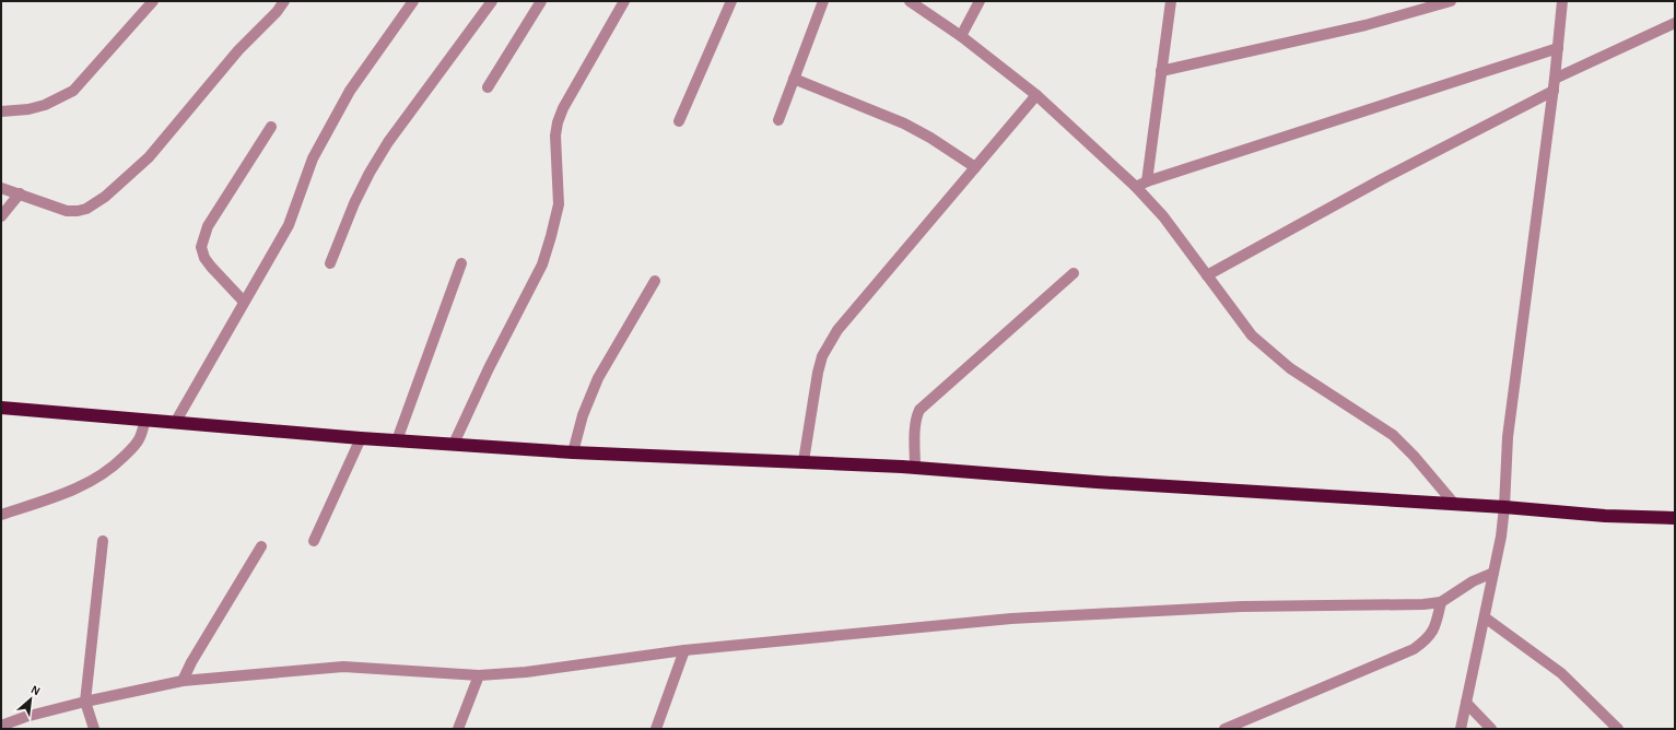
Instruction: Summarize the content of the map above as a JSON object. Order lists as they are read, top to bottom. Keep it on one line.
{"north":"top right"}
